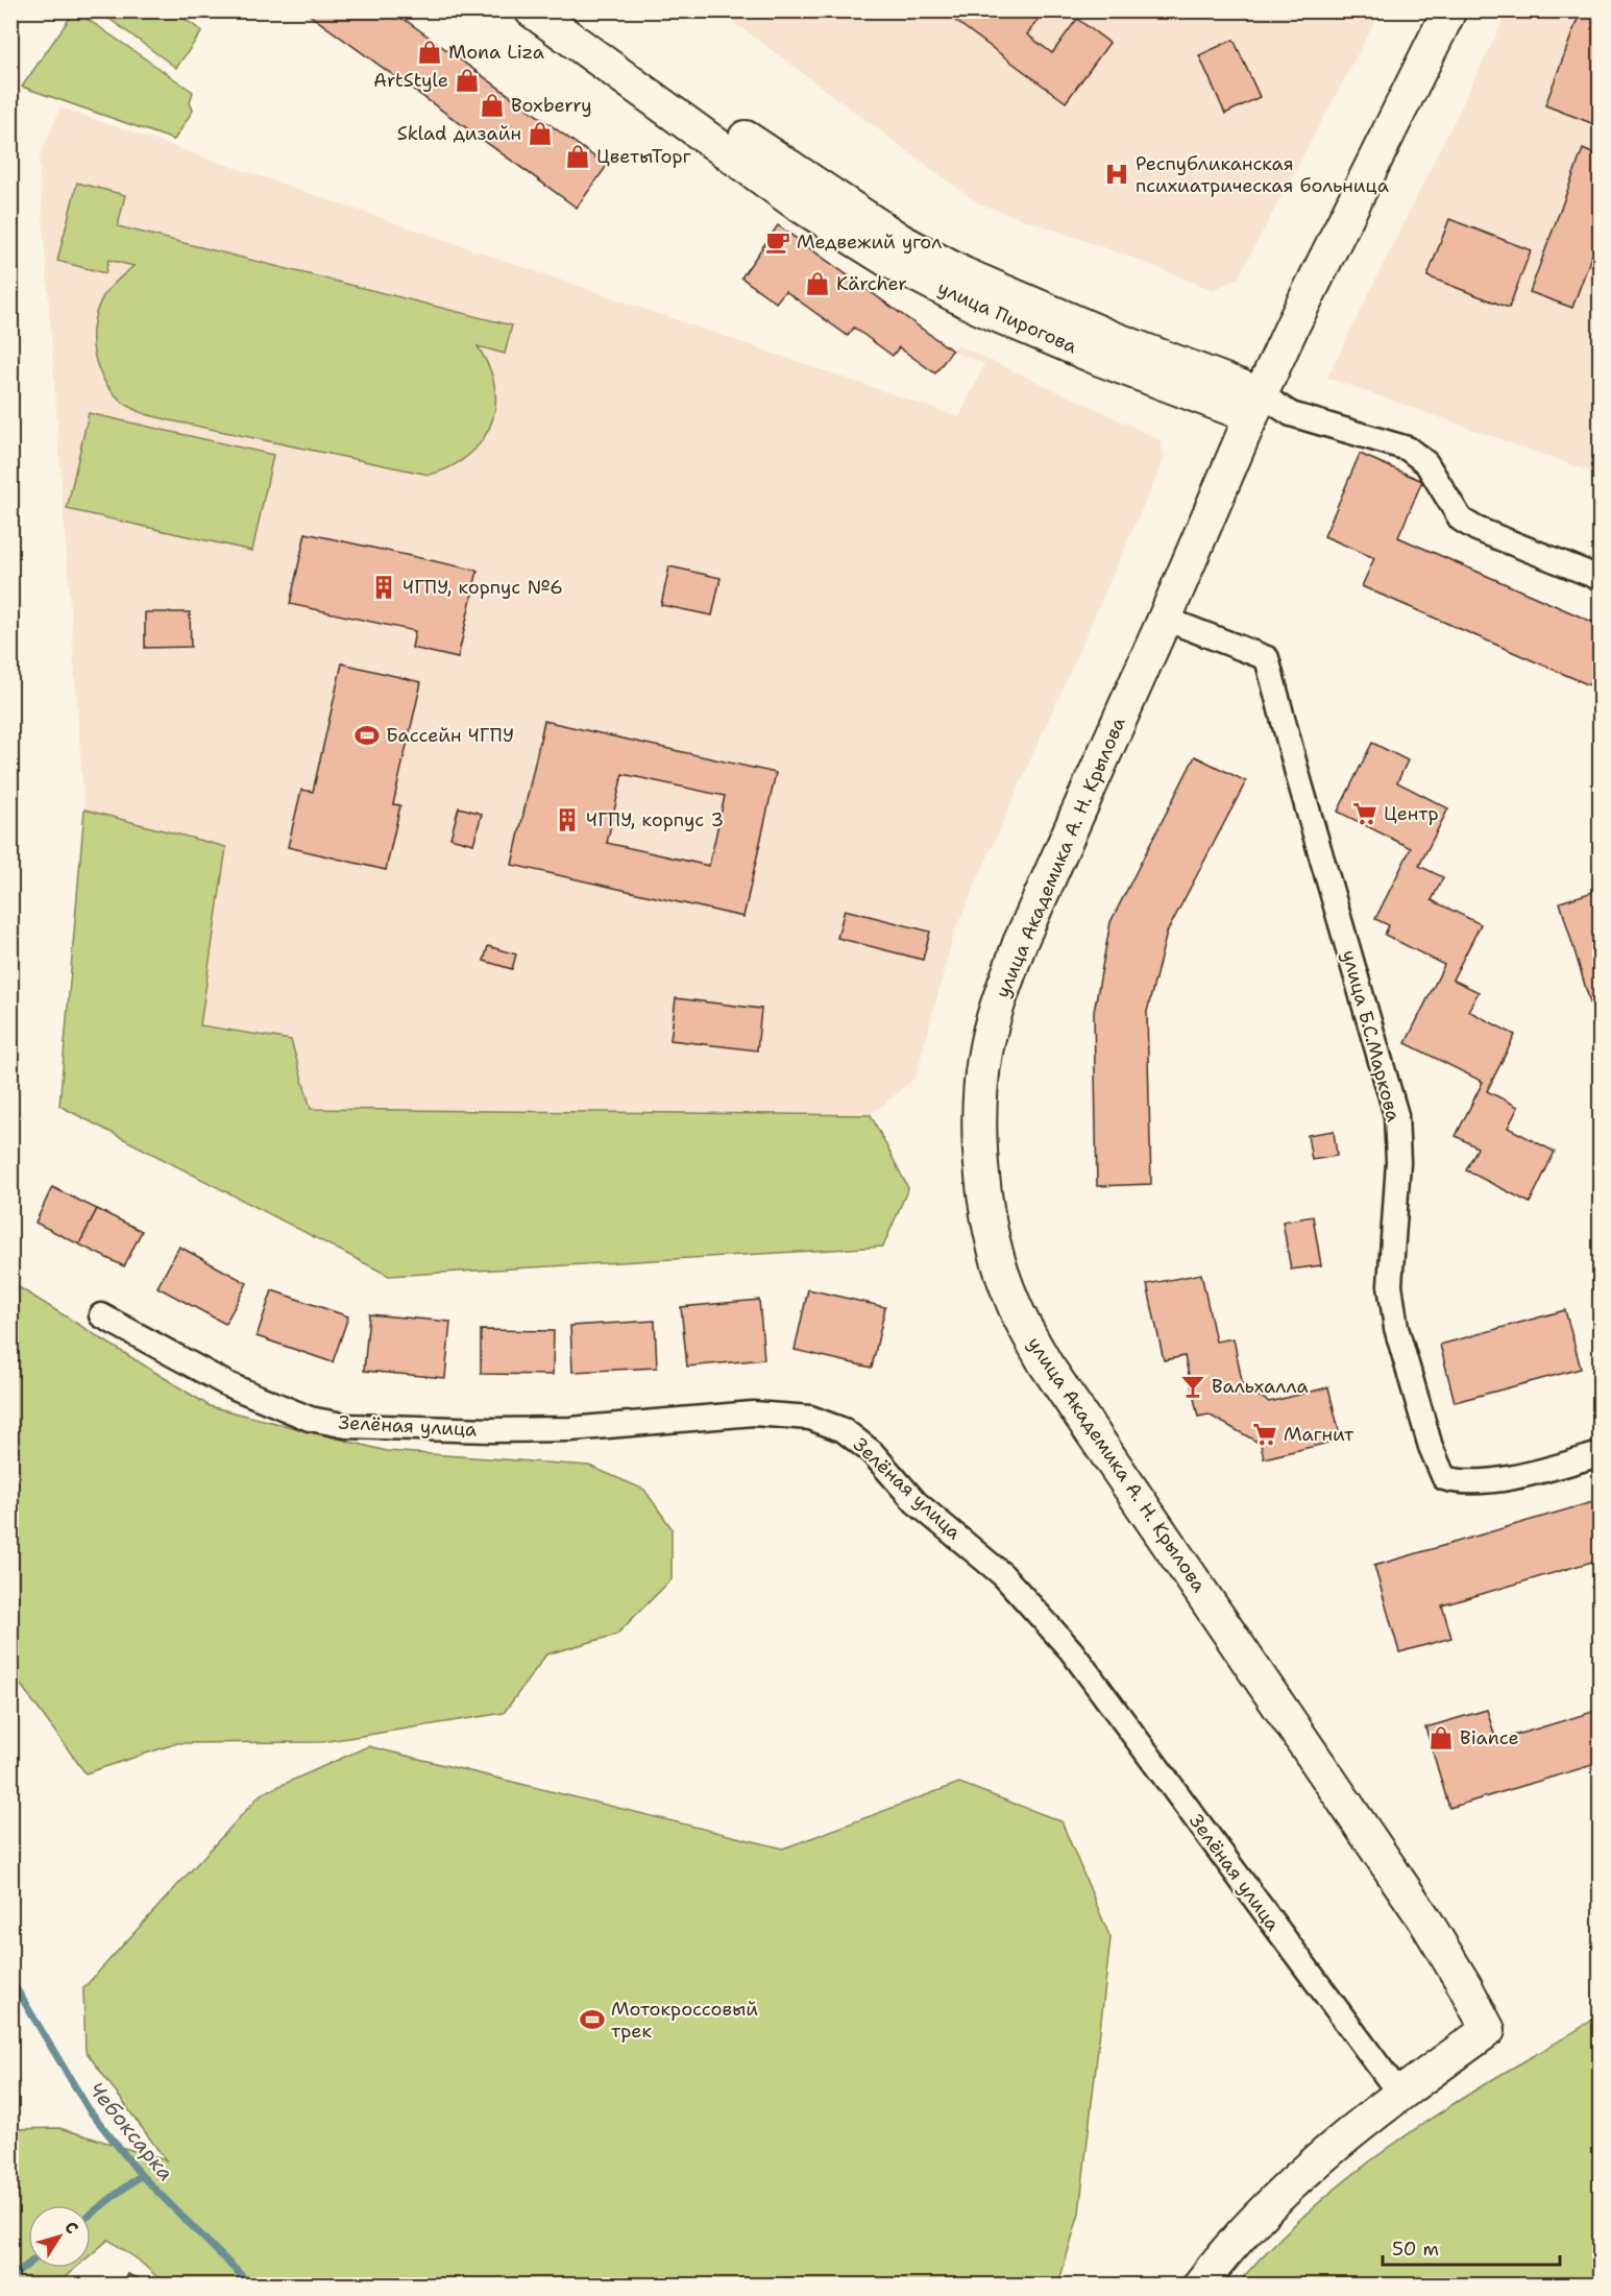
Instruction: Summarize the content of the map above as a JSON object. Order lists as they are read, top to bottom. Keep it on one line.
{"streets":{"main road":["улица Пирогова","улица Академика А. Н. Крылова"],"street":["улица Б.С.Маркова","Зелёная улица"]},"crossings":[["улица Пирогова","улица Академика А. Н. Крылова"],["улица Академика А. Н. Крылова","улица Б.С.Маркова"],["улица Академика А. Н. Крылова","Зелёная улица"]],"water":["Чебоксарка"],"places":{"shop":["Mona Liza","ArtStyle","Boxberry","Sklad дизайн","ЦветыТорг","Kärcher","Biance"],"hospital":["Республиканская психиатрическая больница"],"cafe":["Медвежий угол"],"building":["ЧГПУ, корпус №6","ЧГПУ, корпус 3"],"sports":["Бассейн ЧГПУ","Мотокроссовый трек"],"supermarket":["Центр","Магнит"],"bar":["Вальхалла"]},"scale_bar":"50 m","north":"top right"}
